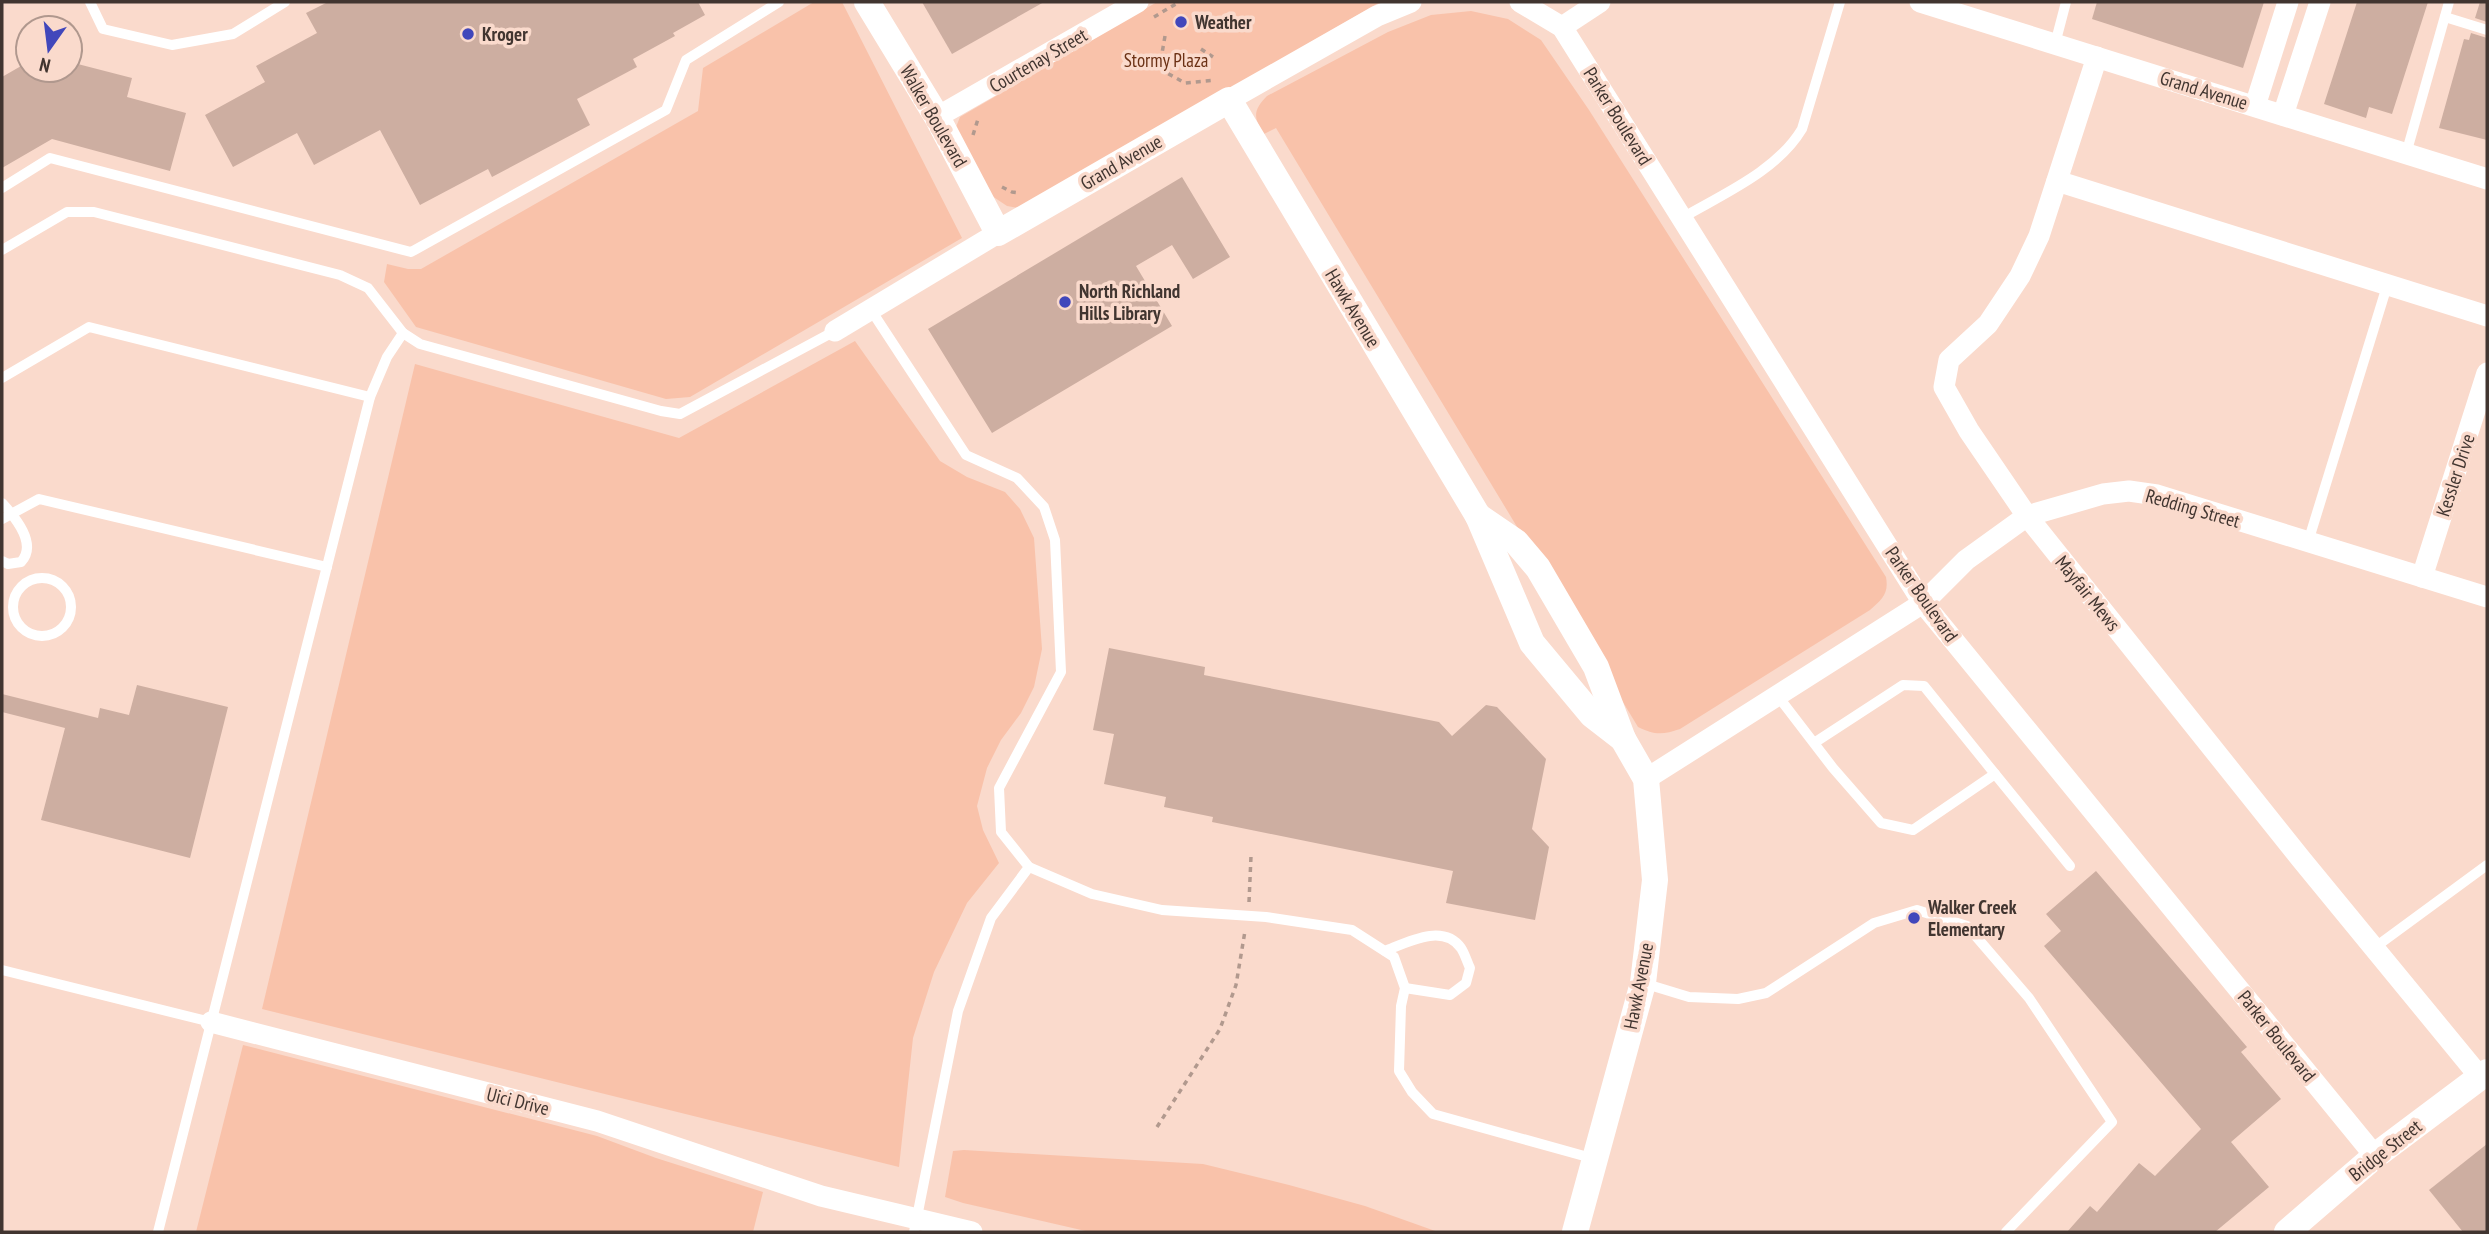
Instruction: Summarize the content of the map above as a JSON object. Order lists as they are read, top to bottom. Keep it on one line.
{"streets":{"street":["Courtenay Street","Grand Avenue","Walker Boulevard","Parker Boulevard","Hawk Avenue","Kessler Drive","Redding Street","Mayfair Mews","Uici Drive","Bridge Street"]},"crossings":[["Courtenay Street","Walker Boulevard"],["Grand Avenue","Walker Boulevard"],["Grand Avenue","Hawk Avenue"],["Grand Avenue","Mayfair Mews"],["Parker Boulevard","Redding Street"],["Parker Boulevard","Bridge Street"],["Hawk Avenue","Redding Street"],["Kessler Drive","Redding Street"],["Redding Street","Mayfair Mews"],["Mayfair Mews","Bridge Street"]],"parks":["Stormy Plaza"],"places":["Weather","Kroger","North Richland Hills Library","Walker Creek Elementary"],"north":"bottom"}
